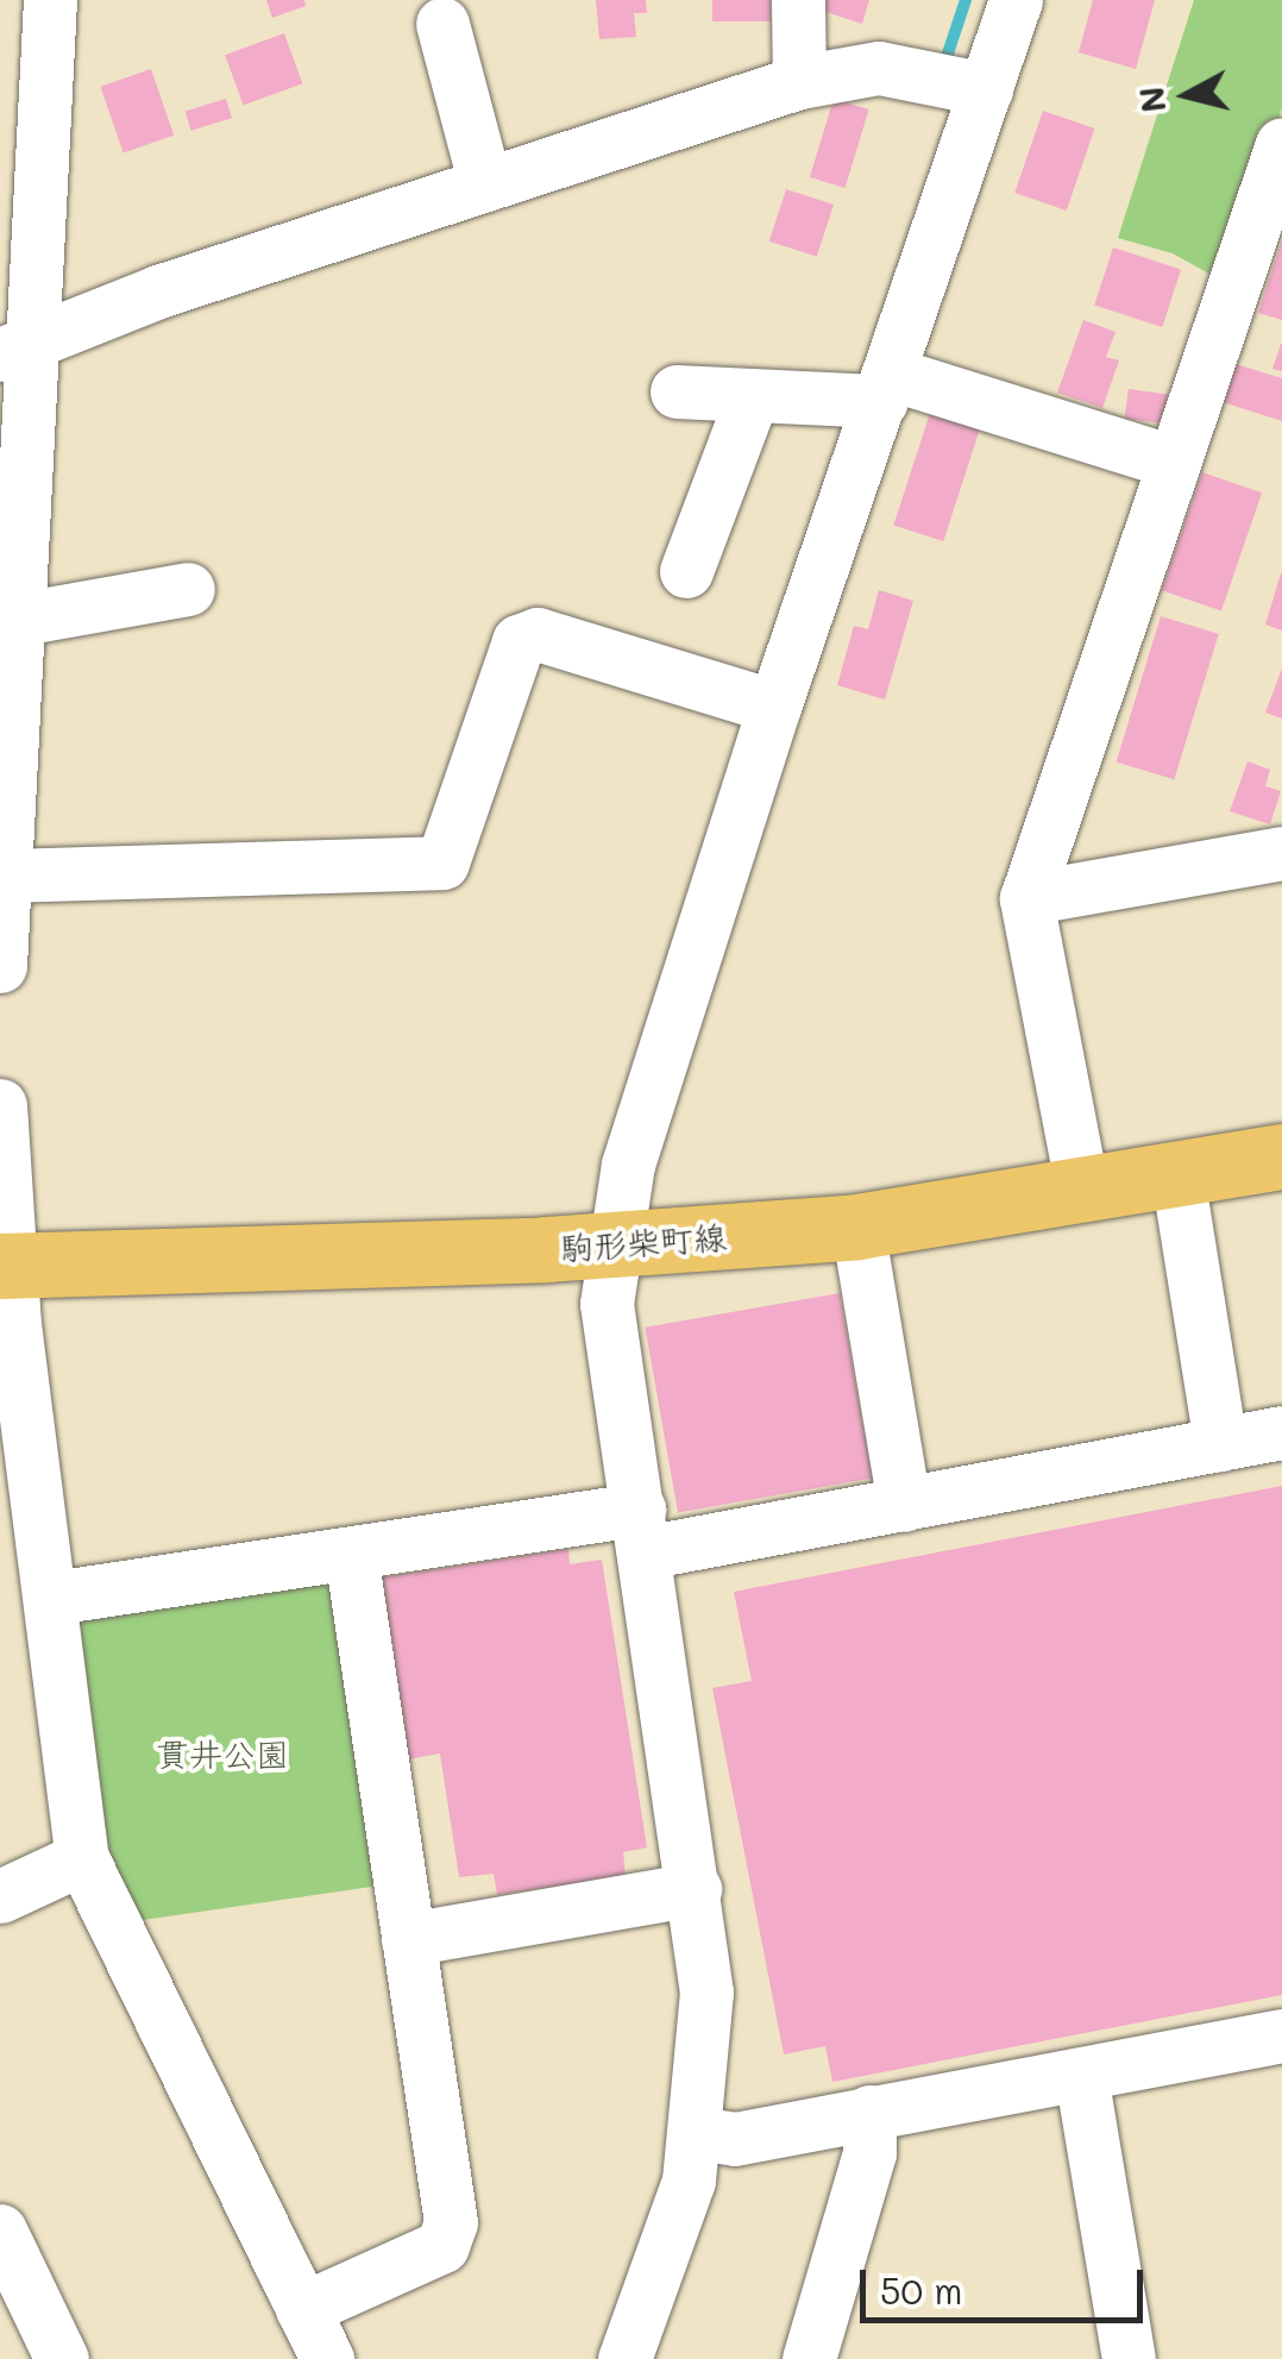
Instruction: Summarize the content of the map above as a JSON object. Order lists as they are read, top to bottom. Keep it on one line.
{"streets":{"main road":["駒形柴町線"]},"parks":["貫井公園"],"scale_bar":"50 m","north":"left"}
